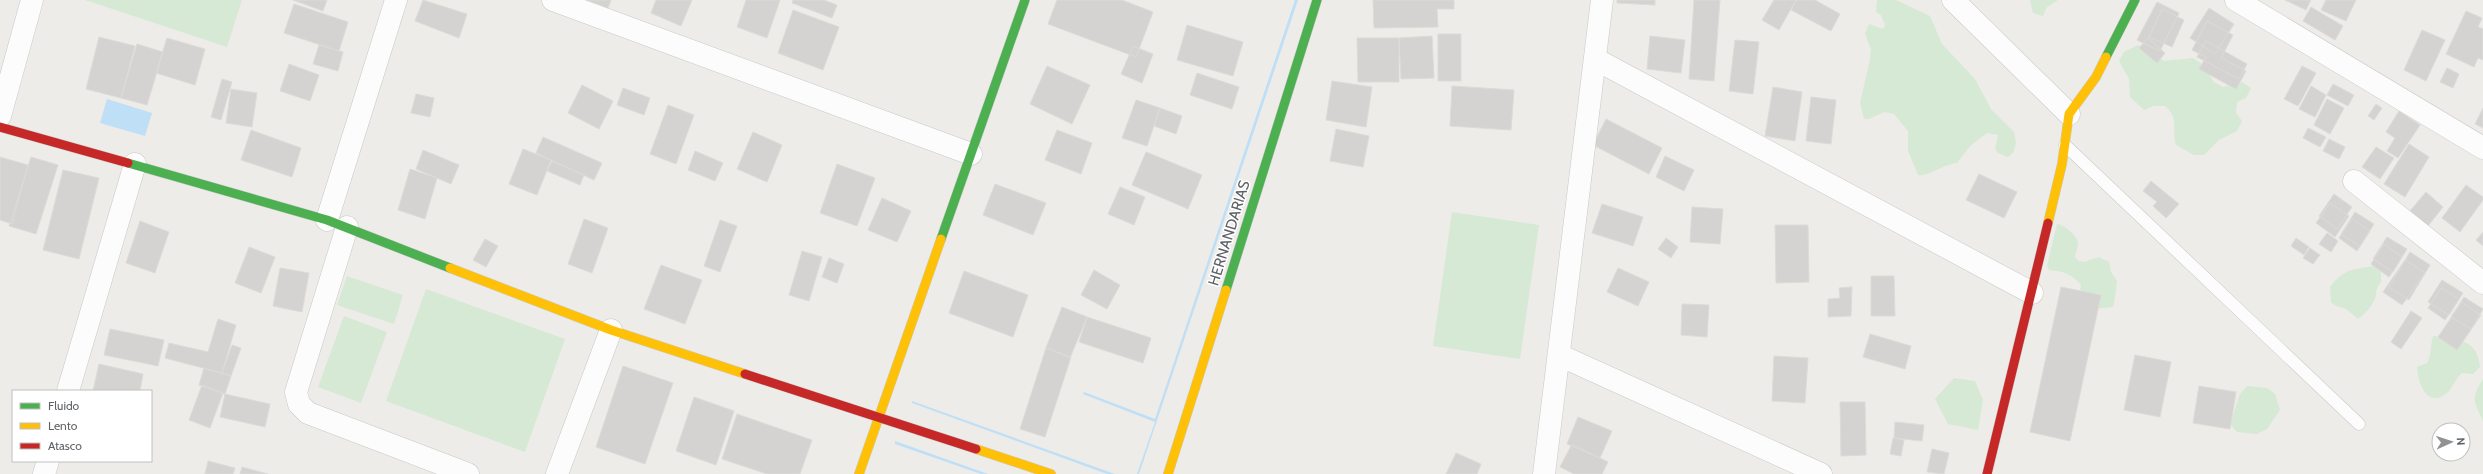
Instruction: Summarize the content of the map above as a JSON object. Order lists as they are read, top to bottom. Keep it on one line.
{"streets":{"street":["HERNANDARIAS"]},"legend":["Fluido","Lento","Atasco"],"north":"right"}
